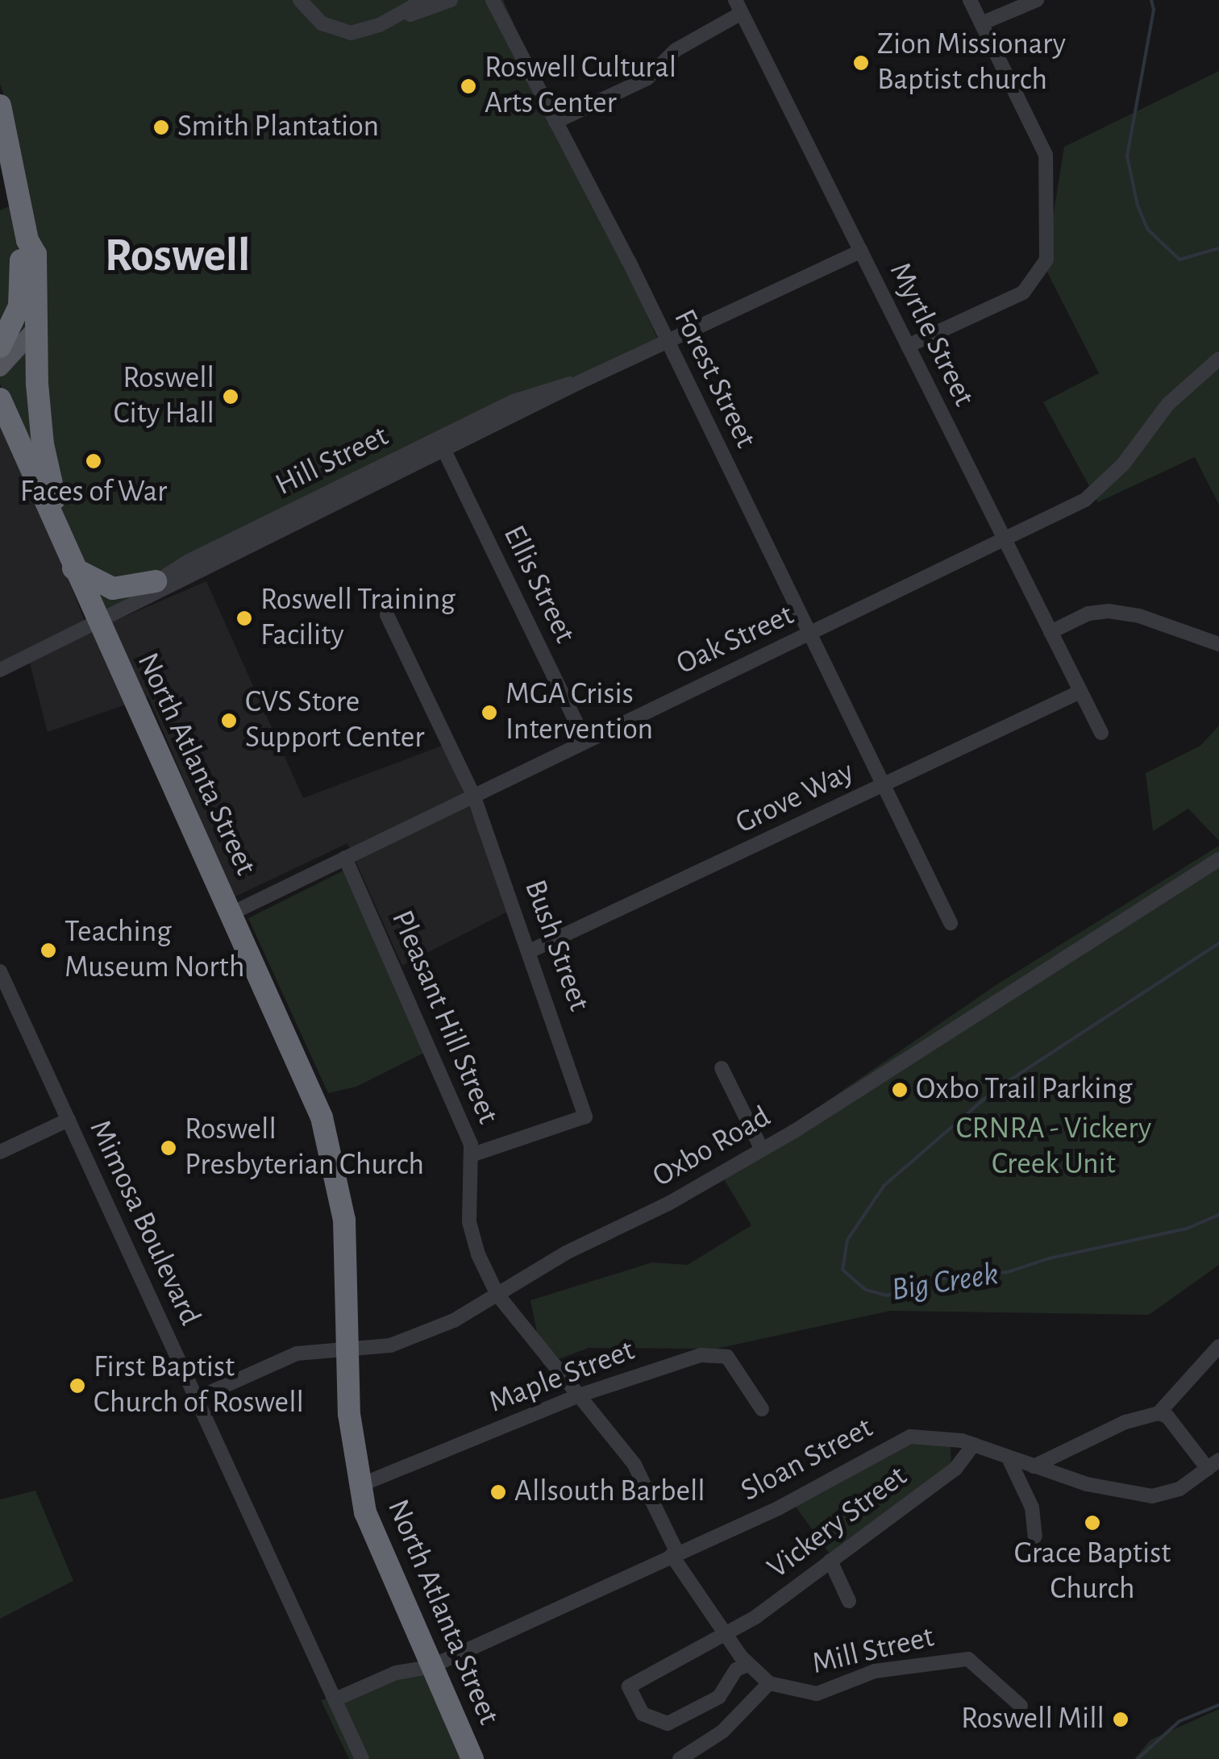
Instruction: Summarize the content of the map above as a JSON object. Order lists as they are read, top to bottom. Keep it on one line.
{"streets":{"highway":["North Atlanta Street"],"street":["Myrtle Street","Forest Street","Hill Street","Ellis Street","Oak Street","Grove Way","Bush Street","Pleasant Hill Street","Oxbo Road","Mimosa Boulevard","Maple Street","Sloan Street","Vickery Street","Mill Street"]},"crossings":[["Myrtle Street","Hill Street"],["Myrtle Street","Oak Street"],["Myrtle Street","Grove Way"],["Forest Street","Hill Street"],["Forest Street","Oak Street"],["Forest Street","Grove Way"],["Hill Street","Ellis Street"],["Hill Street","North Atlanta Street"],["Ellis Street","Oak Street"],["Oak Street","North Atlanta Street"],["Oak Street","Bush Street"],["Oak Street","Pleasant Hill Street"],["North Atlanta Street","Oxbo Road"],["North Atlanta Street","Maple Street"],["North Atlanta Street","Sloan Street"],["Grove Way","Bush Street"],["Bush Street","Pleasant Hill Street"],["Pleasant Hill Street","Oxbo Road"],["Pleasant Hill Street","Maple Street"],["Pleasant Hill Street","Mill Street"],["Oxbo Road","Mimosa Boulevard"],["Mimosa Boulevard","Sloan Street"],["Maple Street","Mill Street"],["Sloan Street","Vickery Street"],["Sloan Street","Mill Street"],["Vickery Street","Mill Street"]],"districts":["Roswell"],"water":["Big Creek"],"parks":["CRNRA - Vickery Creek Unit"],"places":["Zion Missionary Baptist church","Roswell Cultural Arts Center","Smith Plantation","Roswell City Hall","Faces of War","Roswell Training Facility","MGA Crisis Intervention","CVS Store Support Center","Teaching Museum North","Oxbo Trail Parking","Roswell Presbyterian Church","First Baptist Church of Roswell","Allsouth Barbell","Grace Baptist Church","Roswell Mill"]}
